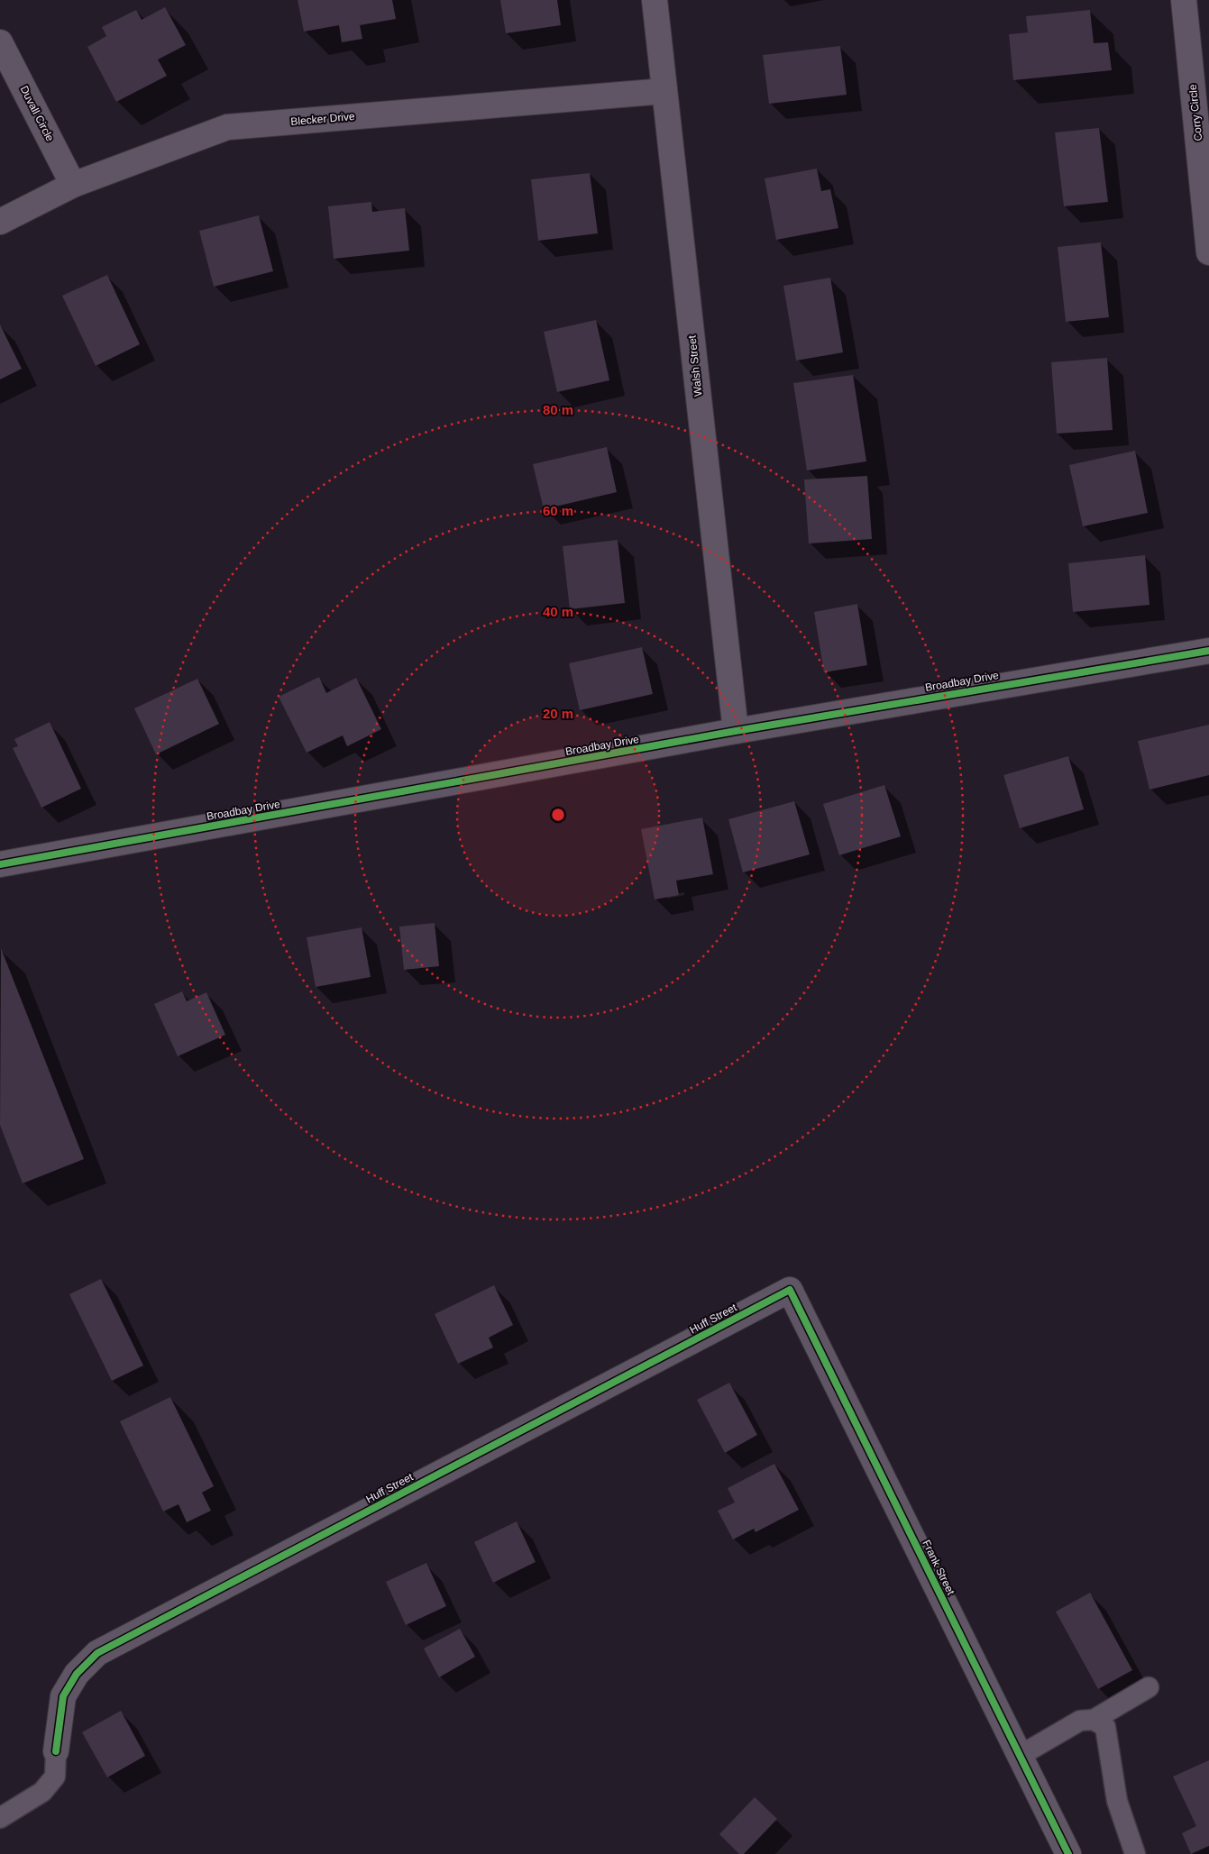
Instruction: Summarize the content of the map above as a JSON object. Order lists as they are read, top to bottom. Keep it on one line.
{"streets":{"street":["Corry Circle","Duvall Circle","Blecker Drive","Walsh Street","Broadbay Drive","Huff Street","Frank Street"]},"crossings":[["Duvall Circle","Blecker Drive"],["Blecker Drive","Walsh Street"],["Walsh Street","Broadbay Drive"],["Huff Street","Frank Street"]],"rings":["80 m","60 m","40 m","20 m"]}
